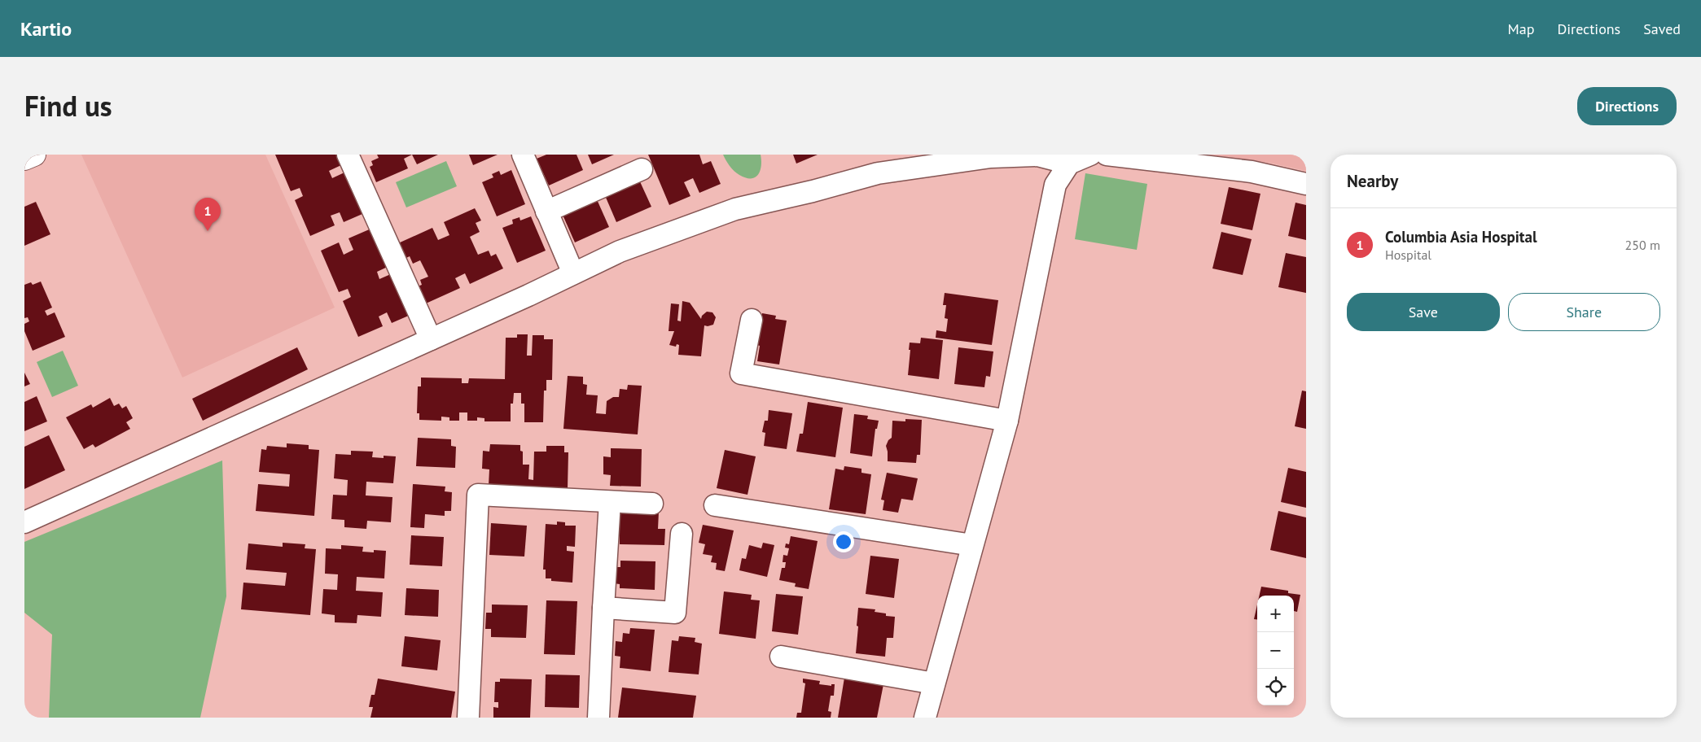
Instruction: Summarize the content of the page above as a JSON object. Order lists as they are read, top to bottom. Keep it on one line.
{"page":{"header":"Kartio","nav":["Map","Directions","Saved"],"title":"Find us","buttons":["Directions",["Save","Share"]],"heading":"Nearby","pins":"1","list":[{"mark":"1","name":"Columbia Asia Hospital","note":"Hospital","value":"250 m"}],"map_buttons":["+","−"]}}
